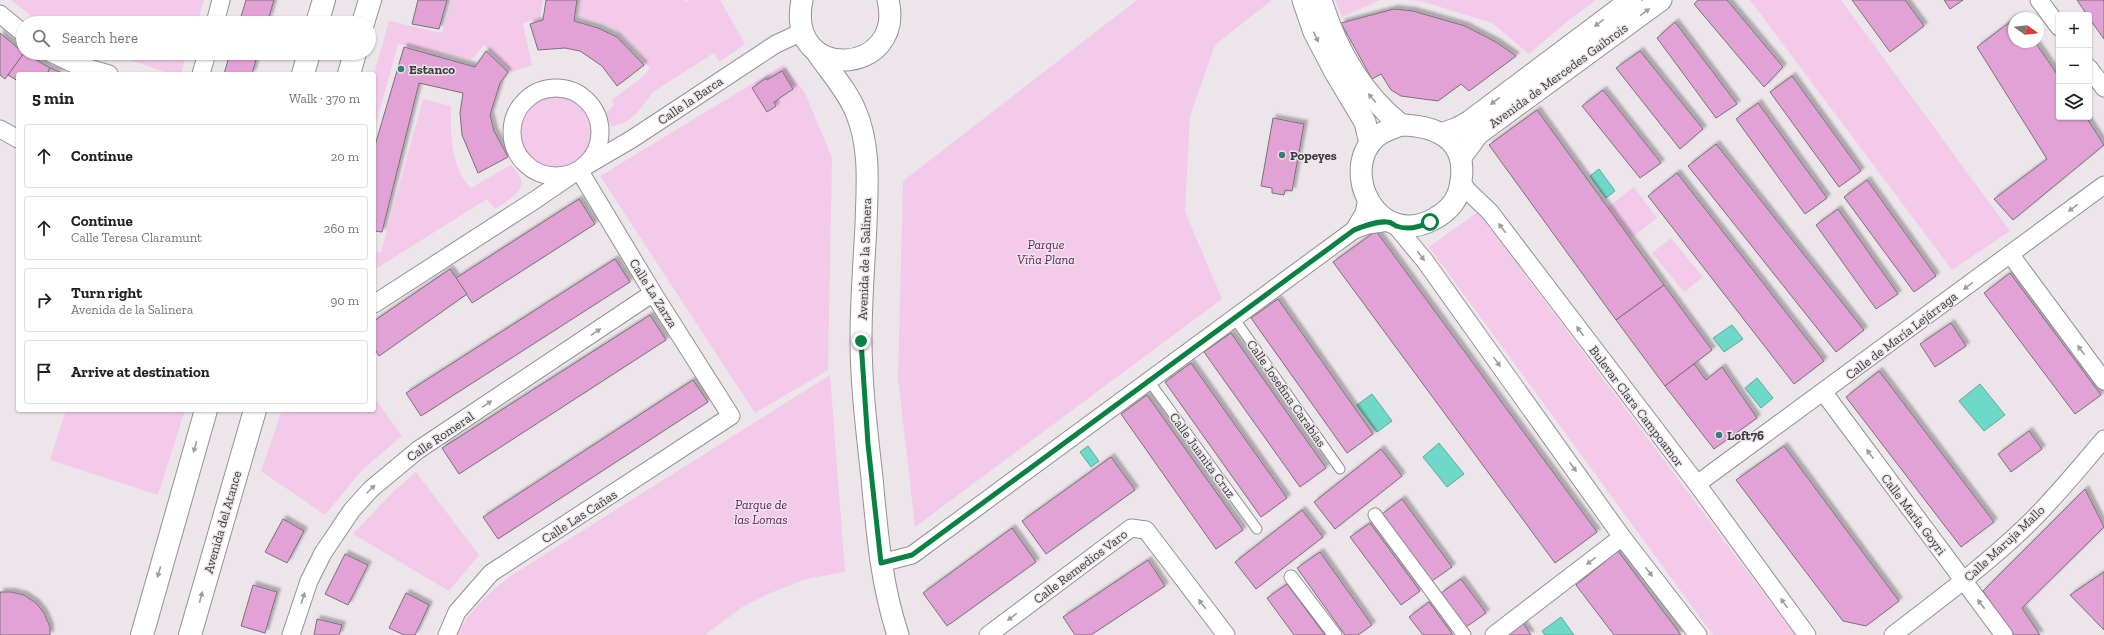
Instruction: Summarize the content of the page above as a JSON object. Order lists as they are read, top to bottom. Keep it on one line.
{"streets":{"main road":["Avenida del Atance"],"street":["Avenida de Mercedes Gaibrois","Calle la Barca","Avenida de la Salinera","Calle La Zarza","Calle de María Lejárraga","Bulevar Clara Campoamor","Calle Romeral","Calle María Goyri","Calle Las Cañas","Calle Maruja Mallo","Calle Remedios Varo"],"lane":["Calle Josefina Carabias","Calle Juanita Cruz"]},"crossings":[["Avenida de Mercedes Gaibrois","Bulevar Clara Campoamor"],["Calle la Barca","Avenida de la Salinera"],["Calle la Barca","Calle La Zarza"],["Calle La Zarza","Calle Romeral"],["Calle La Zarza","Calle Las Cañas"],["Calle de María Lejárraga","Bulevar Clara Campoamor"],["Calle de María Lejárraga","Calle María Goyri"],["Calle María Goyri","Calle Maruja Mallo"]],"one_way":["Calle de María Lejárraga","Calle Romeral","Calle María Goyri"],"parks":["Parque Viña Plana","Parque de las Lomas"],"places":["Estanco","Popeyes","Loft76"],"north":"right","page":{"map_buttons":["+","−"],"search":"Search here","heading":["5 min","Walk · 370 m"],"list":[["Continue","20 m"],["Continue","Calle Teresa Claramunt","260 m"],["Turn right","Avenida de la Salinera","90 m"],"Arrive at destination"]}}
